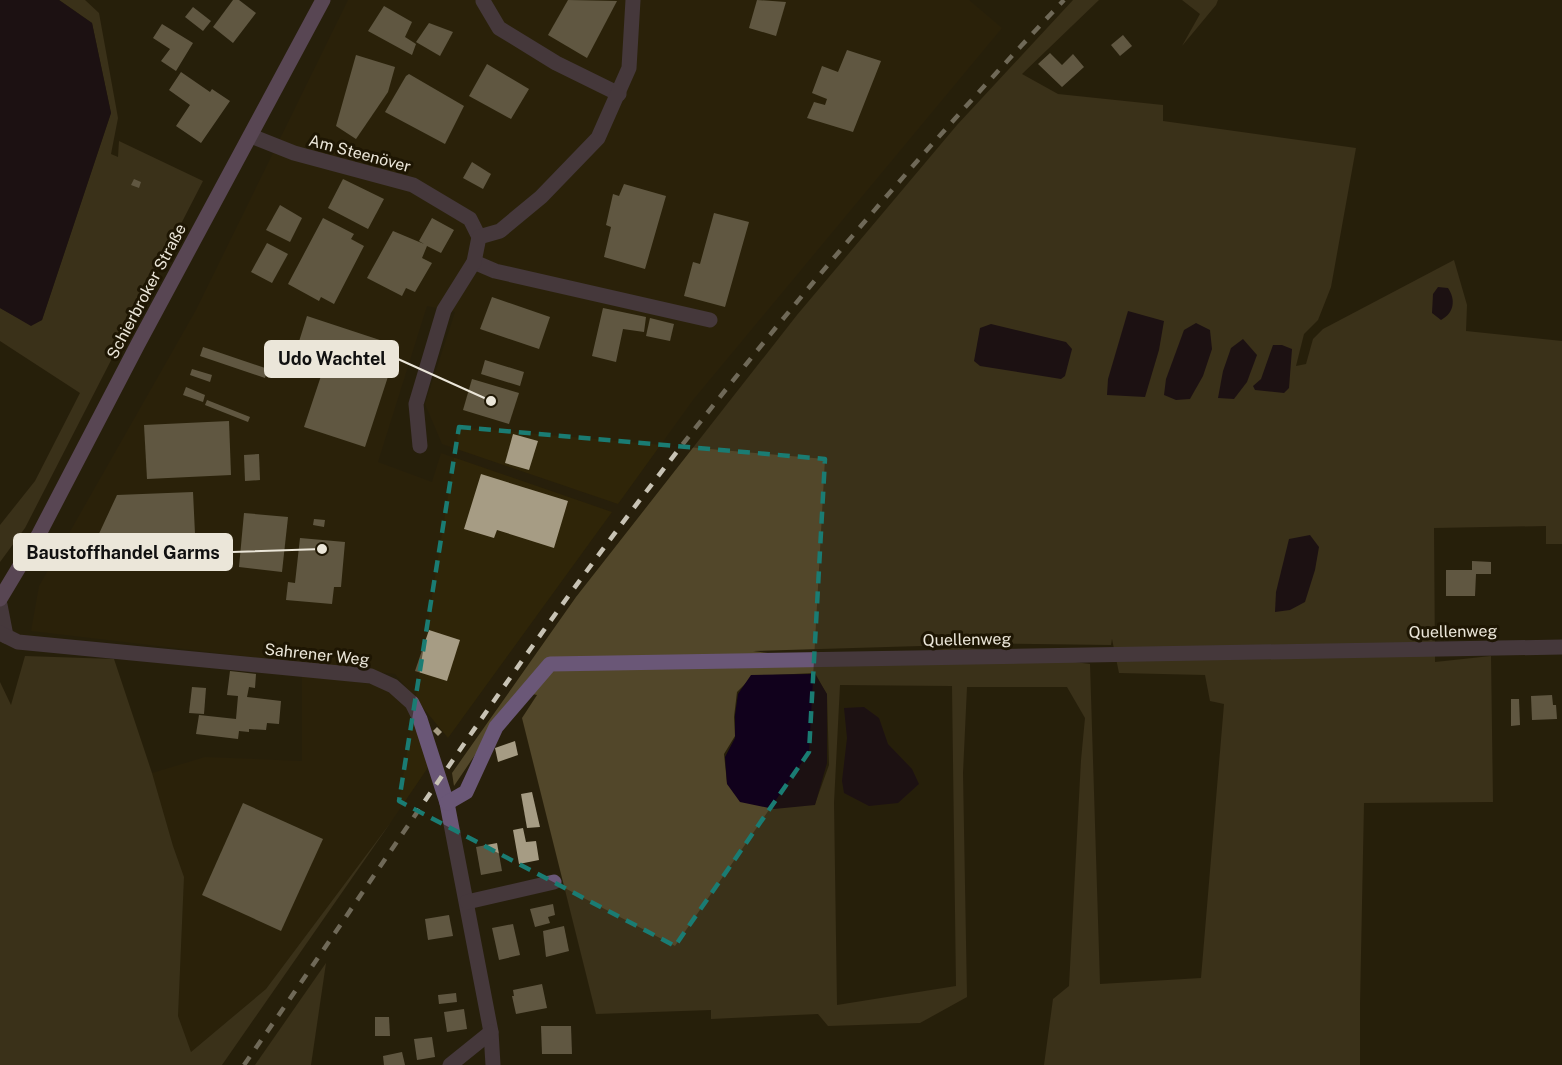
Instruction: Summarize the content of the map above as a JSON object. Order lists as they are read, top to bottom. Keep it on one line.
{"streets":{"main road":["Schierbroker Straße"],"street":["Am Steenöver","Quellenweg","Sahrener Weg"]},"crossings":[["Am Steenöver","Schierbroker Straße"],["Quellenweg","Sahrener Weg"]],"places":["Udo Wachtel","Baustoffhandel Garms"]}
